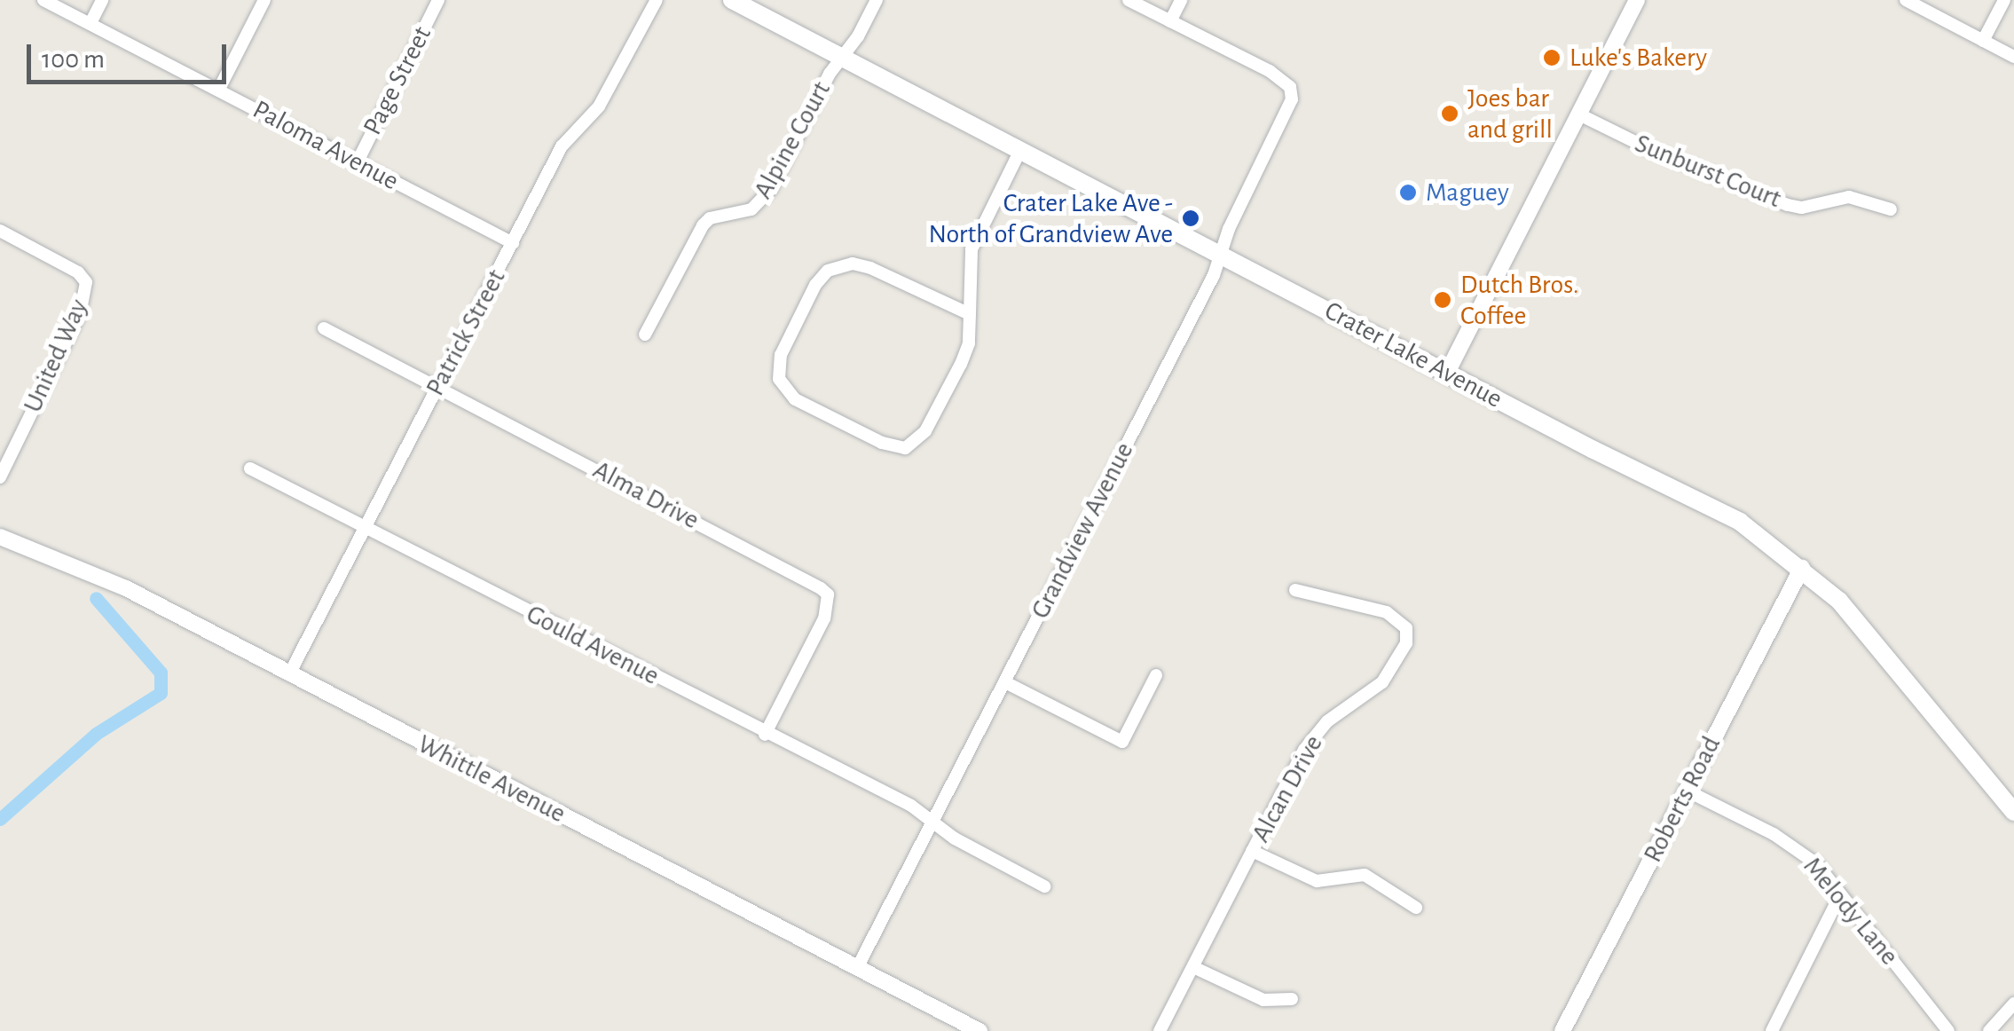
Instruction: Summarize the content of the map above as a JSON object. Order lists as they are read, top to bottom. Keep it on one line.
{"streets":{"main road":["Crater Lake Avenue"],"street":["Page Street","Alpine Court","Paloma Avenue","Sunburst Court","Patrick Street","United Way","Alma Drive","Grandview Avenue","Gould Avenue","Whittle Avenue","Alcan Drive","Roberts Road","Melody Lane"]},"crossings":[["Page Street","Paloma Avenue"],["Alpine Court","Crater Lake Avenue"],["Paloma Avenue","Patrick Street"],["Patrick Street","Alma Drive"],["Patrick Street","Gould Avenue"],["Patrick Street","Whittle Avenue"],["Crater Lake Avenue","Grandview Avenue"],["Crater Lake Avenue","Roberts Road"],["Alma Drive","Gould Avenue"],["Grandview Avenue","Gould Avenue"],["Grandview Avenue","Whittle Avenue"],["Roberts Road","Melody Lane"]],"places":["Luke's Bakery","Joes bar and grill","Maguey","Crater Lake Ave - North of Grandview Ave","Dutch Bros. Coffee"],"scale_bar":"100 m"}
